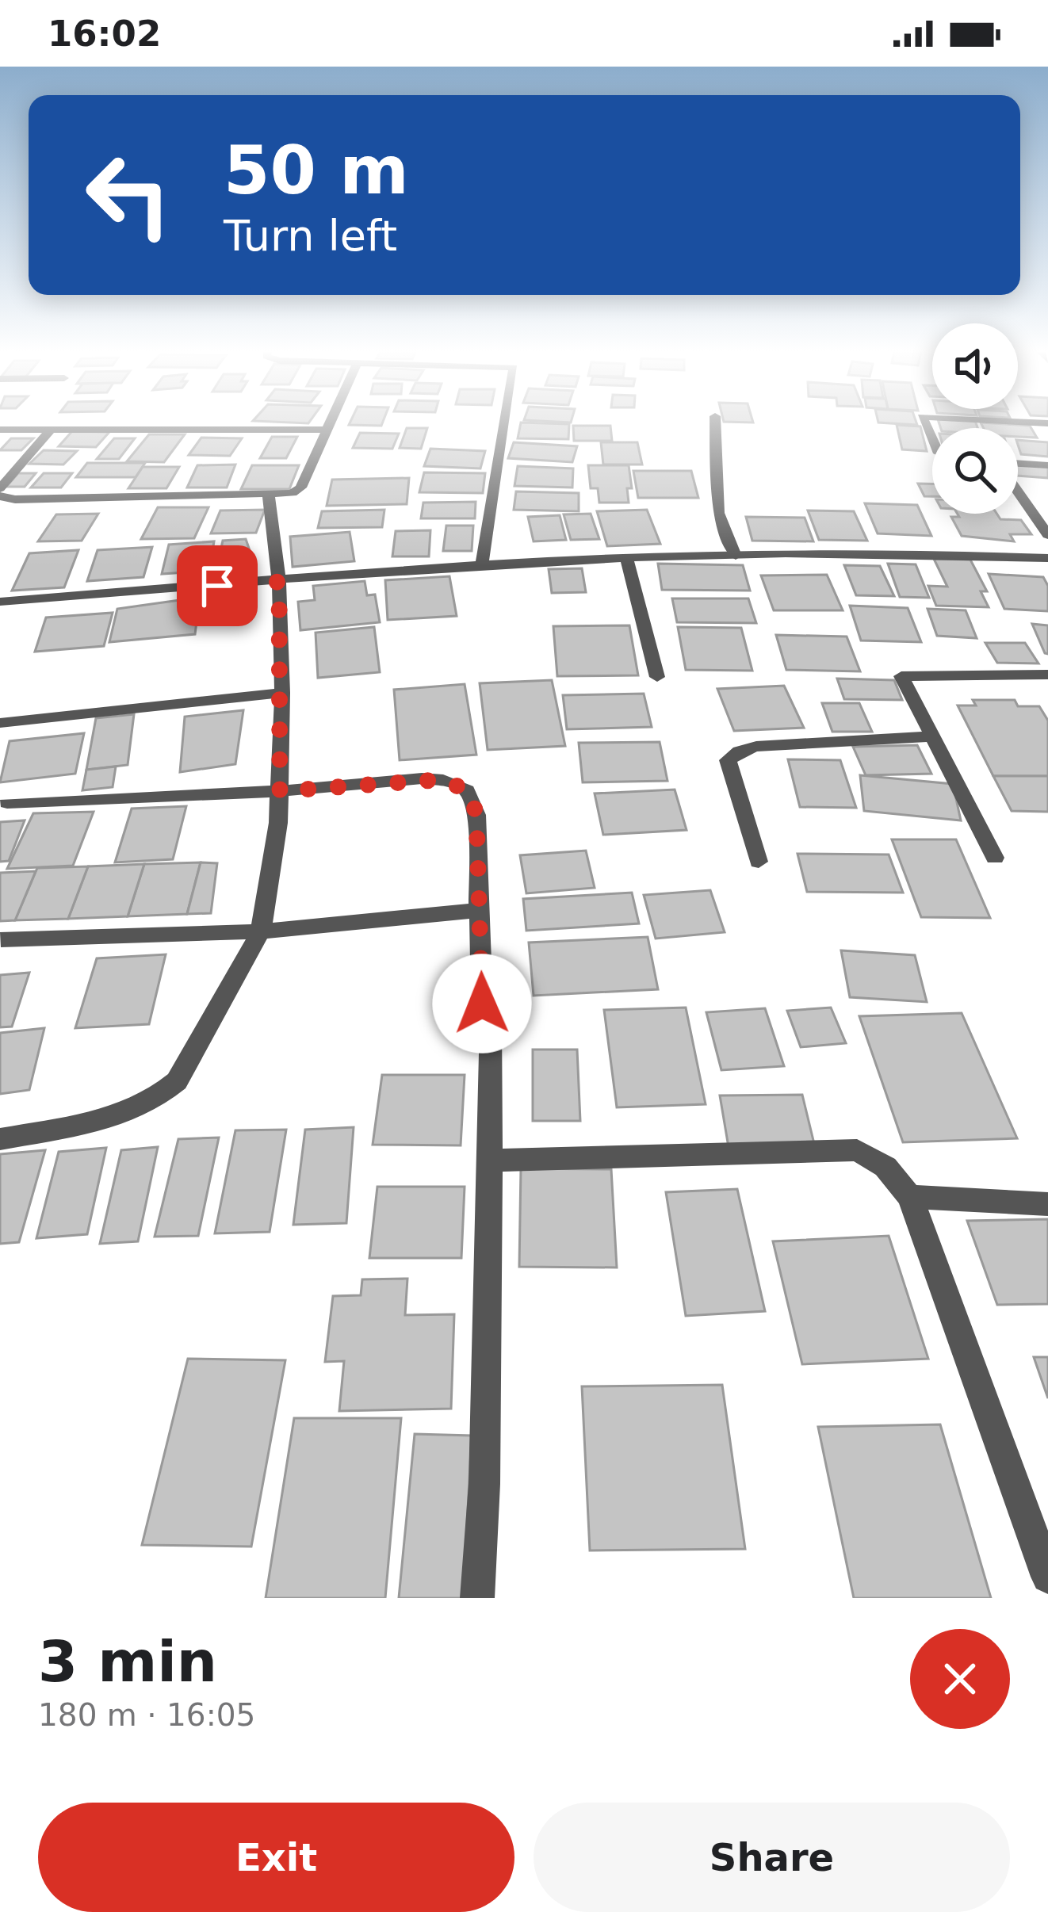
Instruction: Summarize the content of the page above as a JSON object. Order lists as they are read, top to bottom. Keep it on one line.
{"page":{"status":"16:02","turn":["50 m","Turn left"],"heading":["3 min","180 m · 16:05"],"buttons":["Exit","Share"]}}
